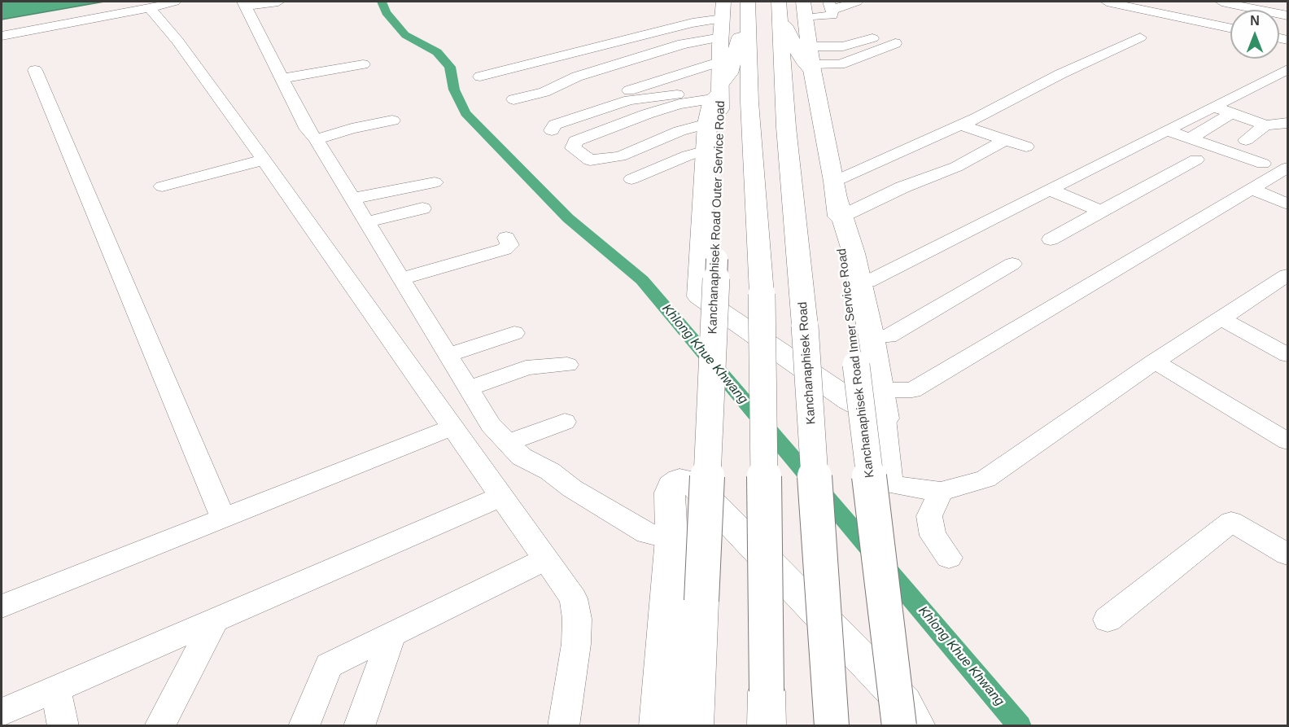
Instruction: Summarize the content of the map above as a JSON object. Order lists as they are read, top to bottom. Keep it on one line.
{"streets":{"main road":["Kanchanaphisek Road Outer Service Road","Kanchanaphisek Road","Kanchanaphisek Road Inner Service Road"]},"water":["Khlong Khue Khwang"],"north":"top"}
